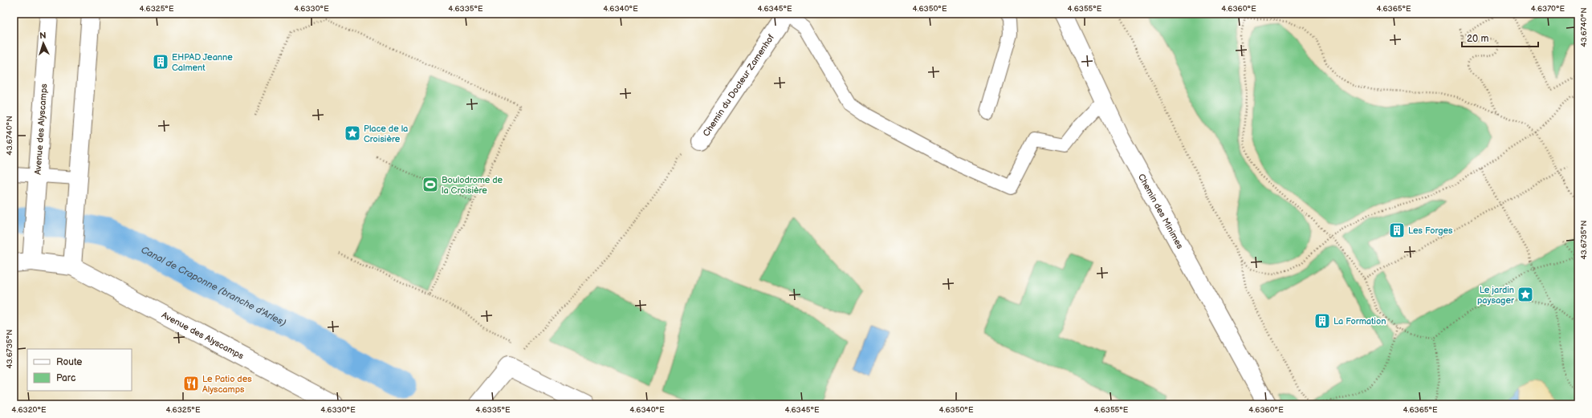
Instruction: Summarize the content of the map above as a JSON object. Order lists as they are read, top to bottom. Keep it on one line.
{"streets":{"main road":["Chemin du Docteur Zamenhof","Avenue des Alyscamps","Chemin des Minimes"]},"water":["Canal de Craponne (branche d'Arles)"],"places":{"building":["EHPAD Jeanne Calment","Les Forges","La Formation"],"place":["Place de la Croisière","Le jardin paysager"],"sports":["Boulodrome de la Croisière"],"restaurant":["Le Patio des Alyscamps"]},"legend":["Route","Parc"],"scale_bar":"20 m","north":"top","coordinates":["4.6325°E","4.6330°E","4.6335°E","4.6340°E","4.6345°E","4.6350°E","4.6355°E","4.6360°E","4.6365°E","4.6370°E","43.6740°N","43.6735°N","4.6320°E"]}
